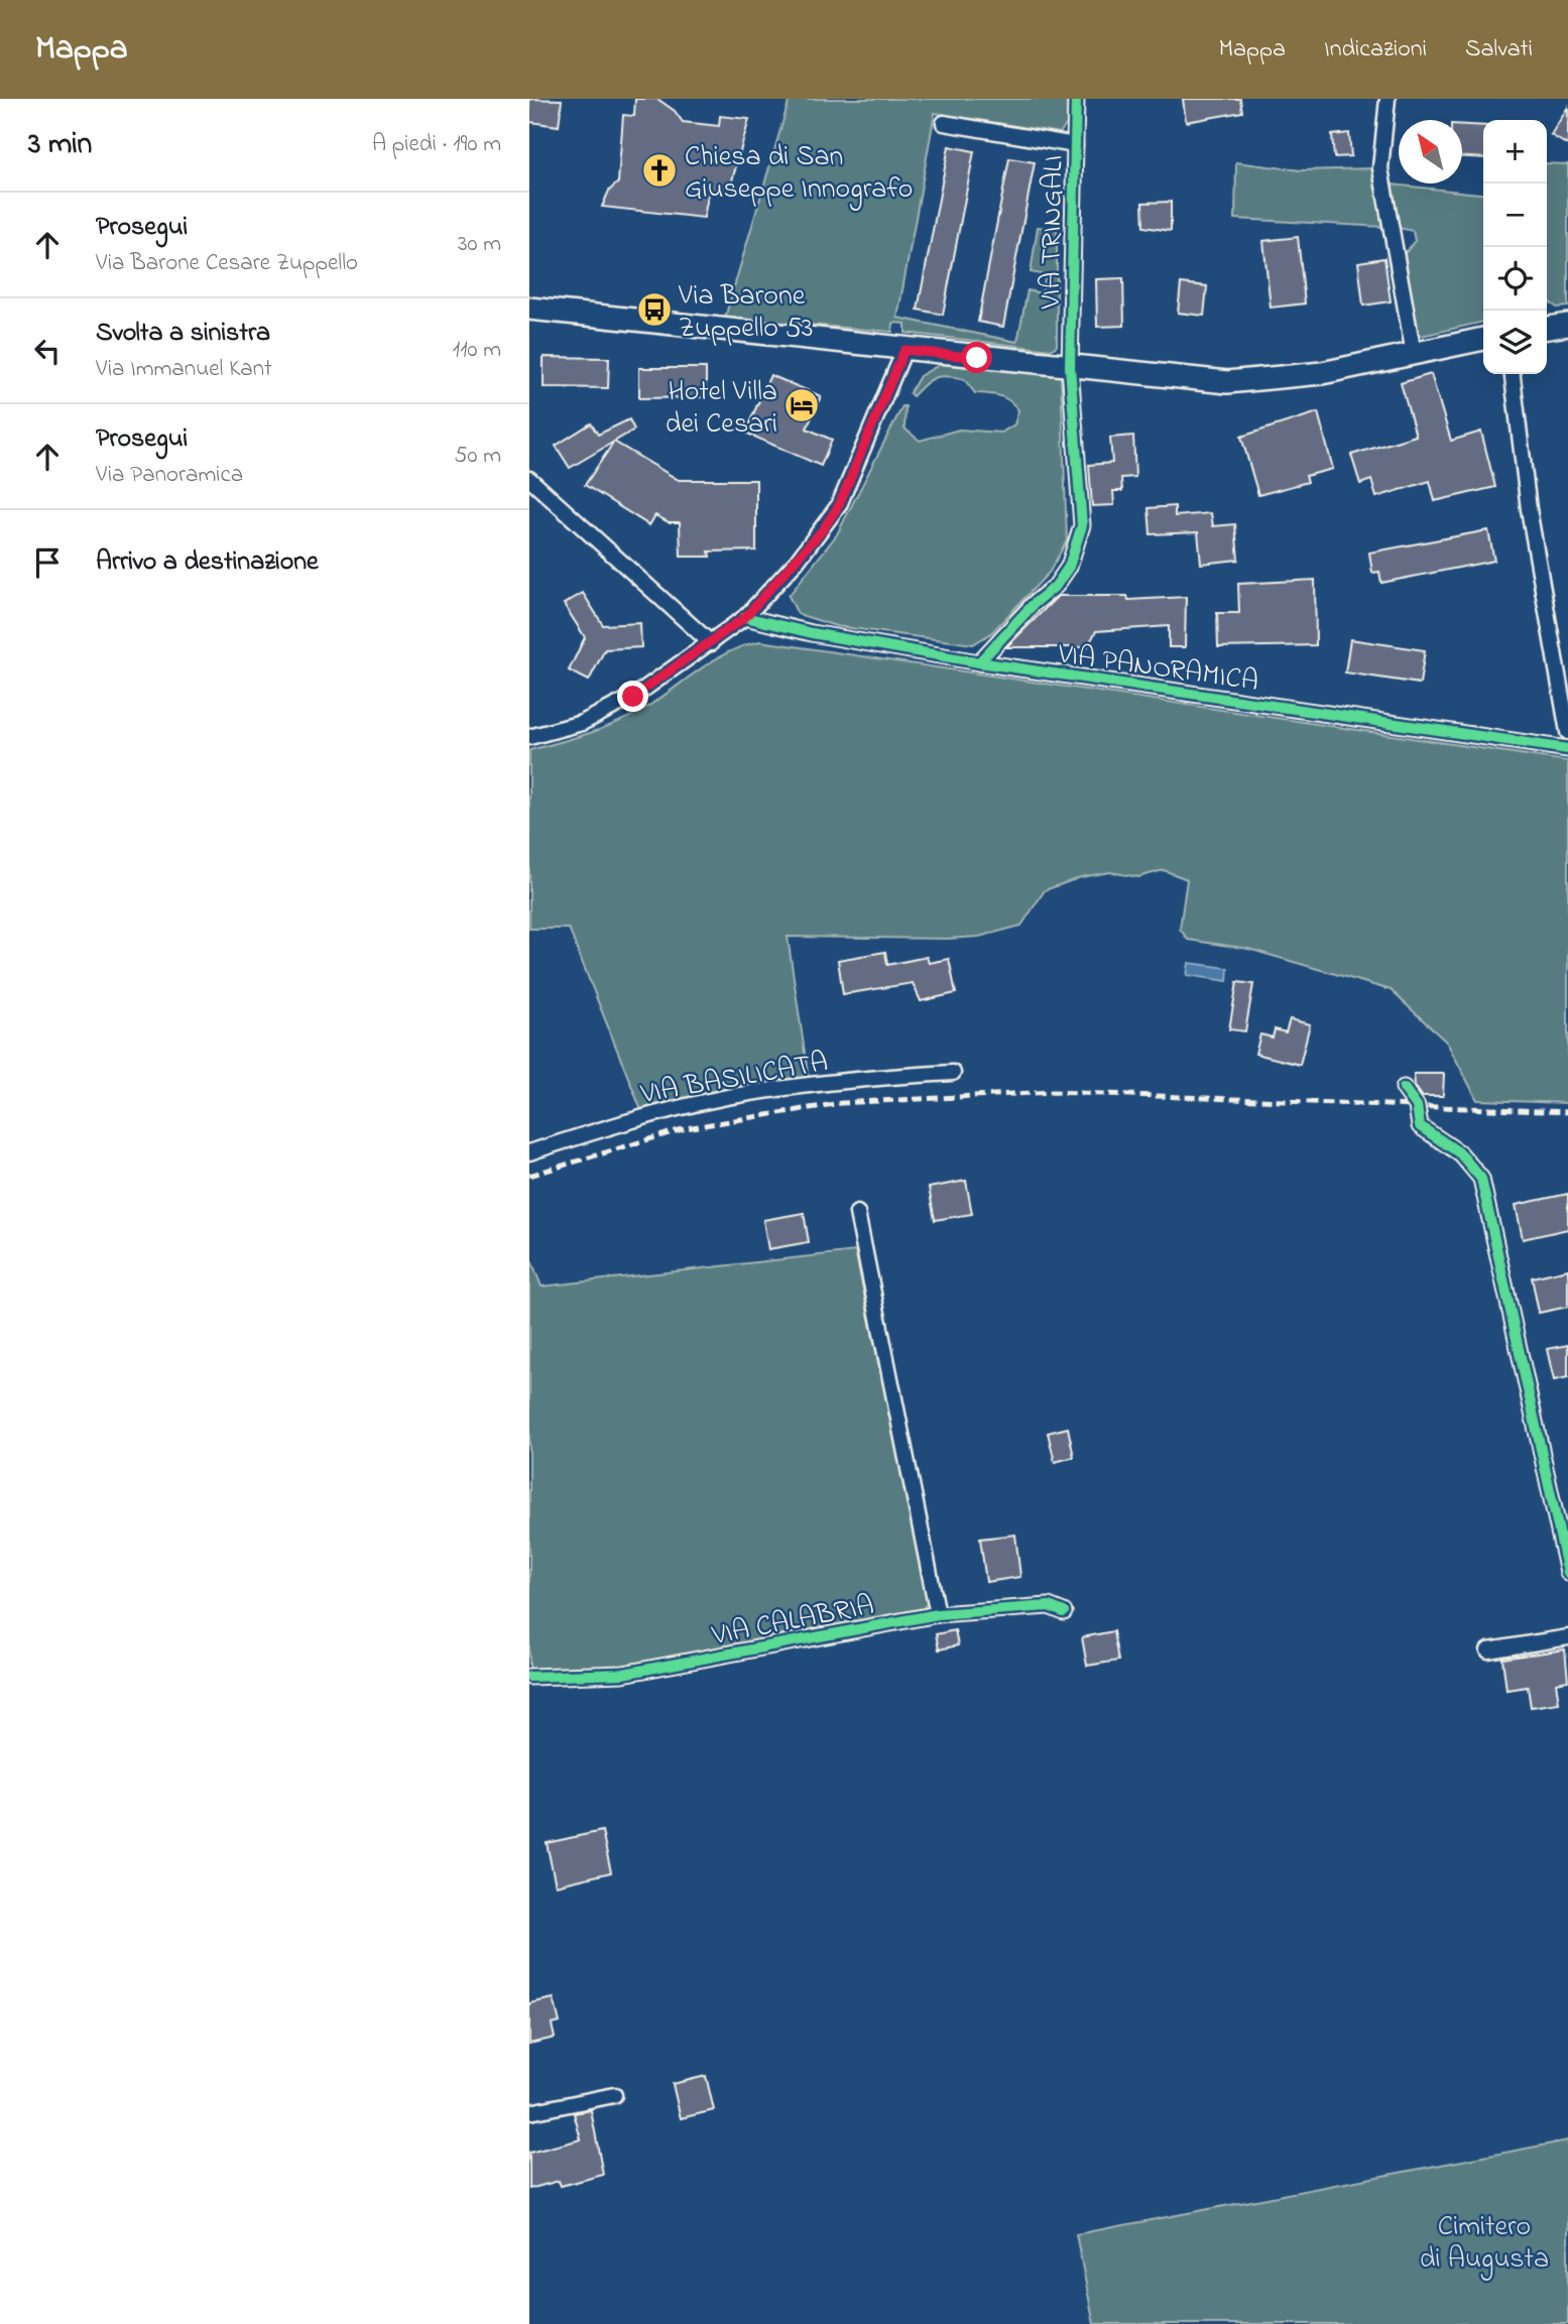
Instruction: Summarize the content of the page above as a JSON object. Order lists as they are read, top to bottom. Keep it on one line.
{"streets":{"street":["VIA TRINGALI","VIA PANORAMICA","VIA BASILICATA","VIA CALABRIA"]},"crossings":[["VIA TRINGALI","VIA PANORAMICA"]],"parks":["Cimitero di Augusta"],"places":{"church":["Chiesa di San Giuseppe Innografo"],"bus stop":["Via Barone Zuppello 53"],"hotel":["Hotel Villa dei Cesari"]},"north":"top left","page":{"header":"Mappa","nav":["Mappa","Indicazioni","Salvati"],"heading":["3 min","A piedi · 190 m"],"map_buttons":["+","−"],"list":[["Prosegui","Via Barone Cesare Zuppello","30 m"],["Svolta a sinistra","Via Immanuel Kant","110 m"],["Prosegui","Via Panoramica","50 m"],"Arrivo a destinazione"]}}
